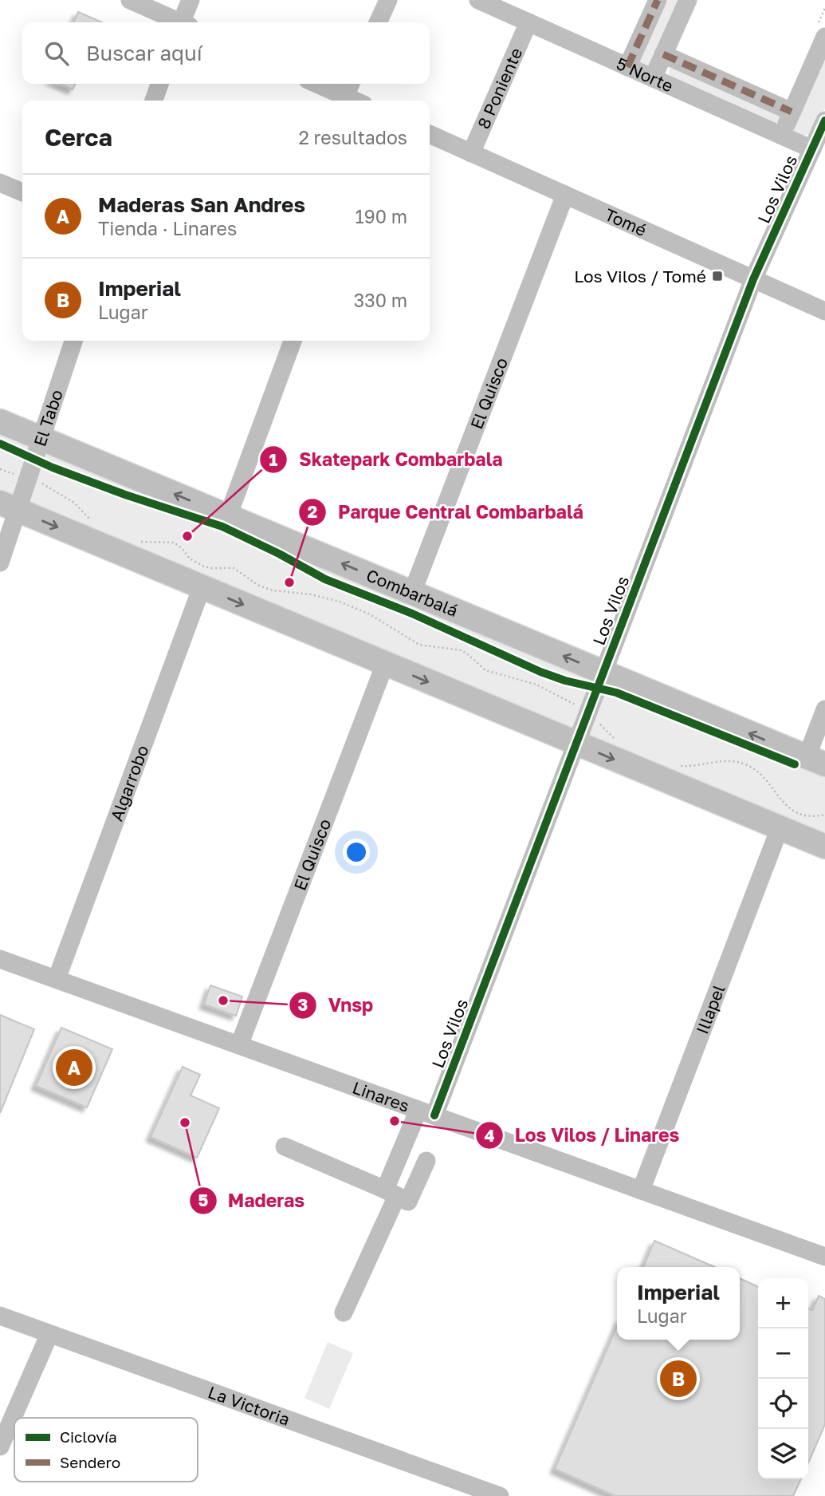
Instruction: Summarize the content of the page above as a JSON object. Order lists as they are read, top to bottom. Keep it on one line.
{"streets":{"main road":["Combarbalá"],"street":["5 Norte","8 Poniente","Los Vilos","Tomé","El Quisco","El Tabo","Algarrobo","Illapel","Linares","La Victoria"]},"crossings":[["5 Norte","8 Poniente"],["5 Norte","Los Vilos"],["8 Poniente","Tomé"],["Los Vilos","Tomé"],["Los Vilos","Combarbalá"],["Los Vilos","Linares"],["Tomé","El Quisco"],["El Quisco","Combarbalá"],["El Quisco","Linares"],["El Tabo","Combarbalá"],["Algarrobo","Linares"],["Illapel","Linares"]],"places":{"transit":["Los Vilos / Tomé"],"other":["Skatepark Combarbala","Parque Central Combarbalá","Vnsp","Los Vilos / Linares","Maderas"]},"legend":["Ciclovía","Sendero"],"page":{"search":"Buscar aquí","heading":["Cerca","2 resultados"],"list":[{"mark":"A","name":"Maderas San Andres","note":"Tienda · Linares","value":"190 m"},{"mark":"B","name":"Imperial","note":"Lugar","value":"330 m"}],"pins":["A","B"],"popup":["Imperial","Lugar"],"map_buttons":["+","−"]}}
